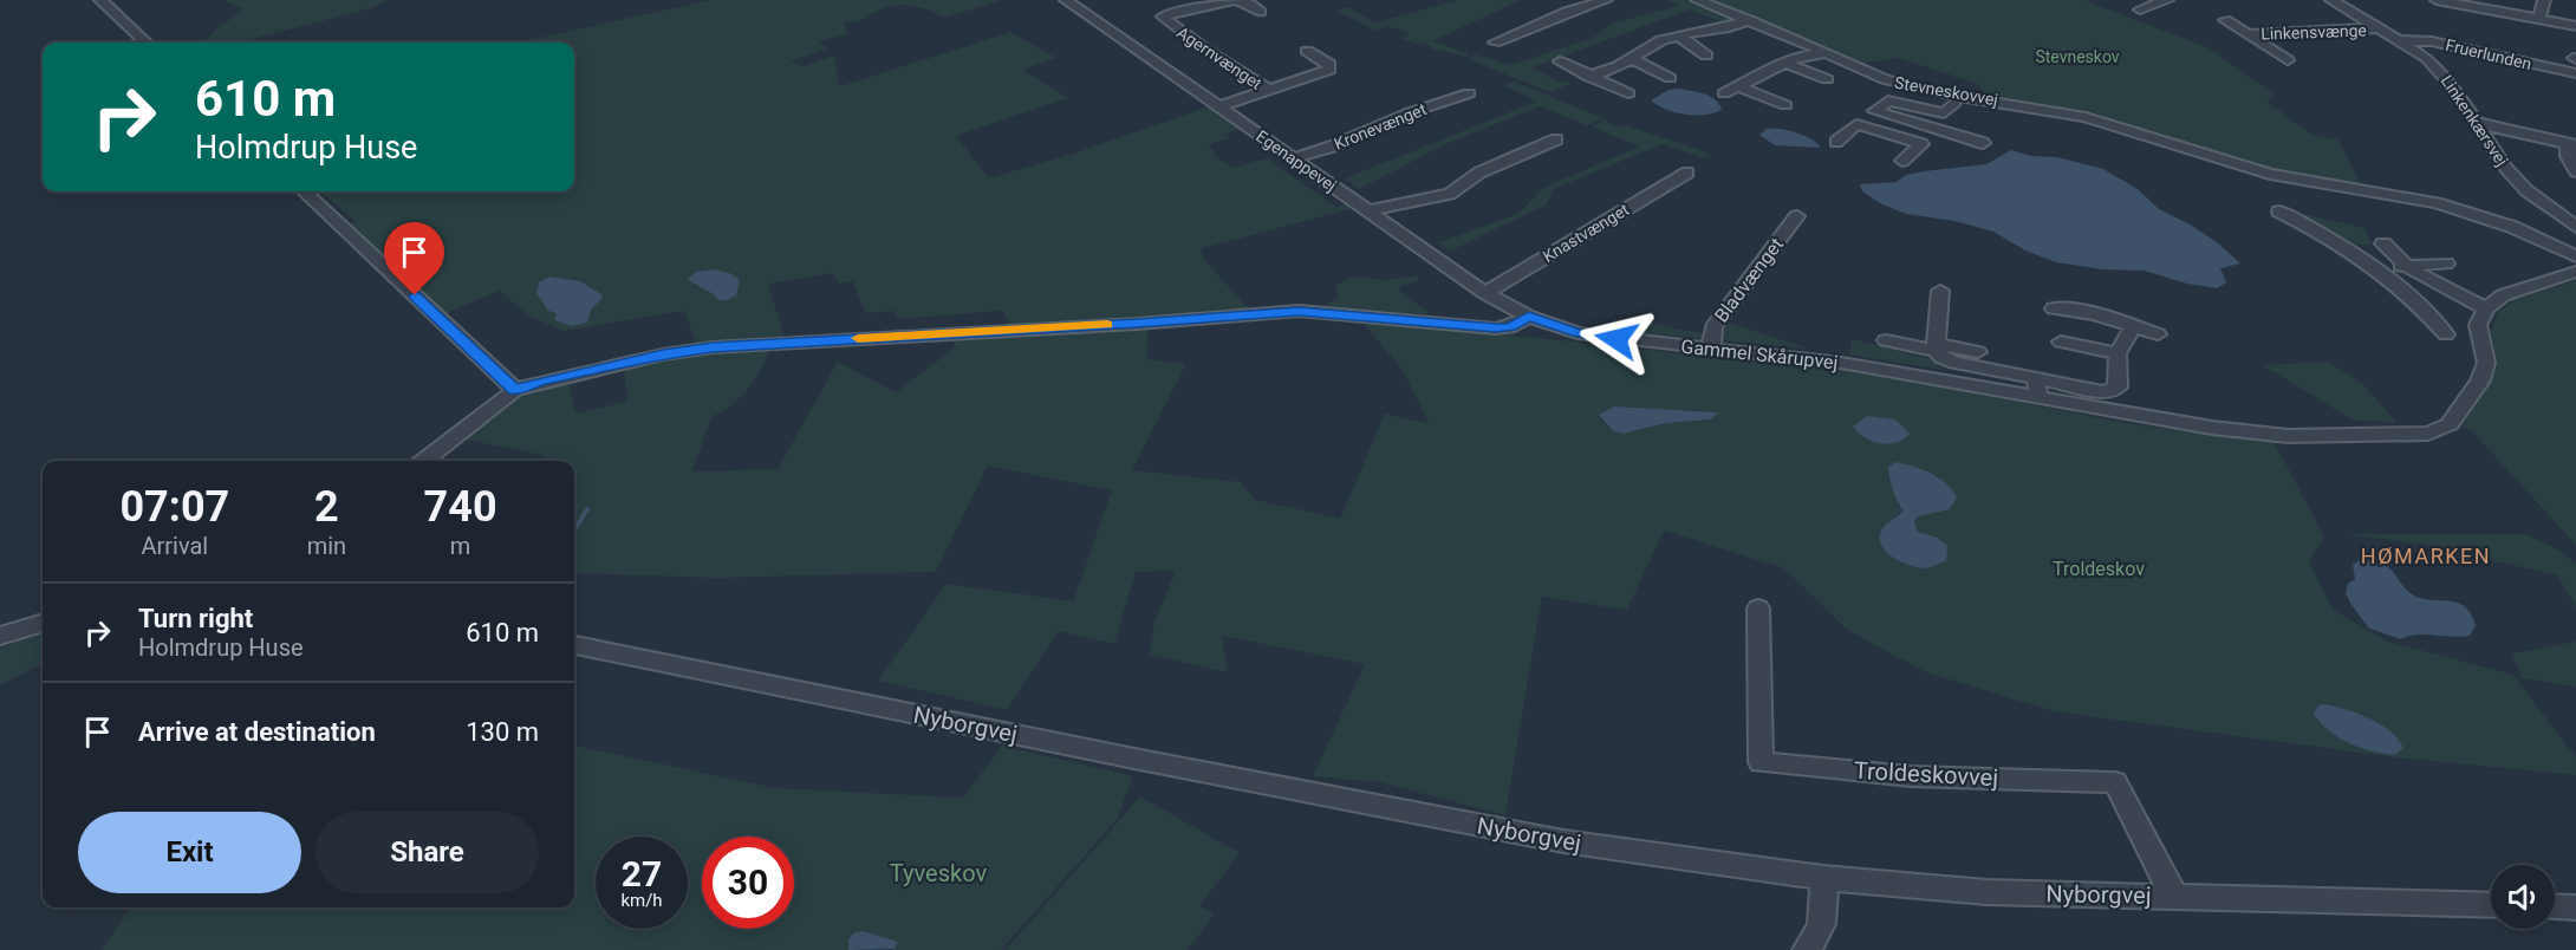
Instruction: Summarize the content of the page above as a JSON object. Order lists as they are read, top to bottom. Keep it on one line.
{"streets":{"street":["Linkensvænge","Fruerlunden","Agernvænget","Stevneskovvej","Linkenkærsvej","Kronevænget","Egenappevej","Knastvænget","Bladvænget","Gammel Skårupvej","Nyborgvej","Troldeskovvej"]},"crossings":[["Linkensvænge","Linkenkærsvej"],["Fruerlunden","Linkenkærsvej"],["Agernvænget","Egenappevej"],["Kronevænget","Egenappevej"],["Egenappevej","Knastvænget"],["Egenappevej","Gammel Skårupvej"],["Bladvænget","Gammel Skårupvej"],["Nyborgvej","Troldeskovvej"]],"districts":["HØMARKEN"],"parks":["Stevneskov","Troldeskov","Tyveskov"],"page":{"turn":["610 m","Holmdrup Huse"],"eta":["07:07","Arrival","2","min","740","m"],"list":[{"name":"Turn right","note":"Holmdrup Huse","value":"610 m"},{"name":"Arrive at destination","value":"130 m"}],"buttons":["Exit","Share"],"speed":"27 km/h","limit":"30"}}
